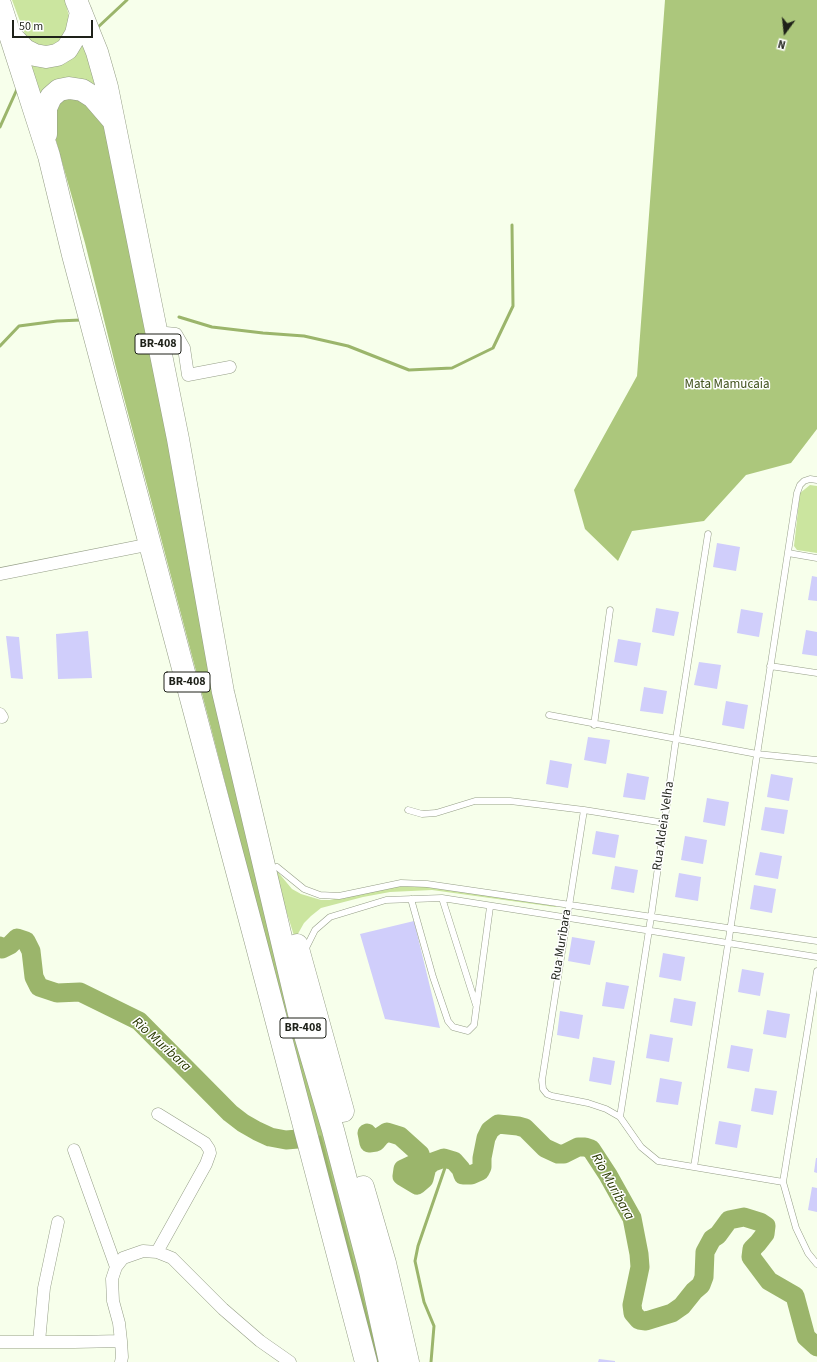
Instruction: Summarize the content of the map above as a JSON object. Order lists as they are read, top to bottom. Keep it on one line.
{"streets":{"highway":["BR-408"],"lane":["Rua Aldeia Velha","Rua Muribara"]},"crossings":[["Rua Aldeia Velha","Rua Muribara"]],"water":["Rio Muribara"],"parks":["Mata Mamucaia"],"scale_bar":"50 m","north":"bottom"}
